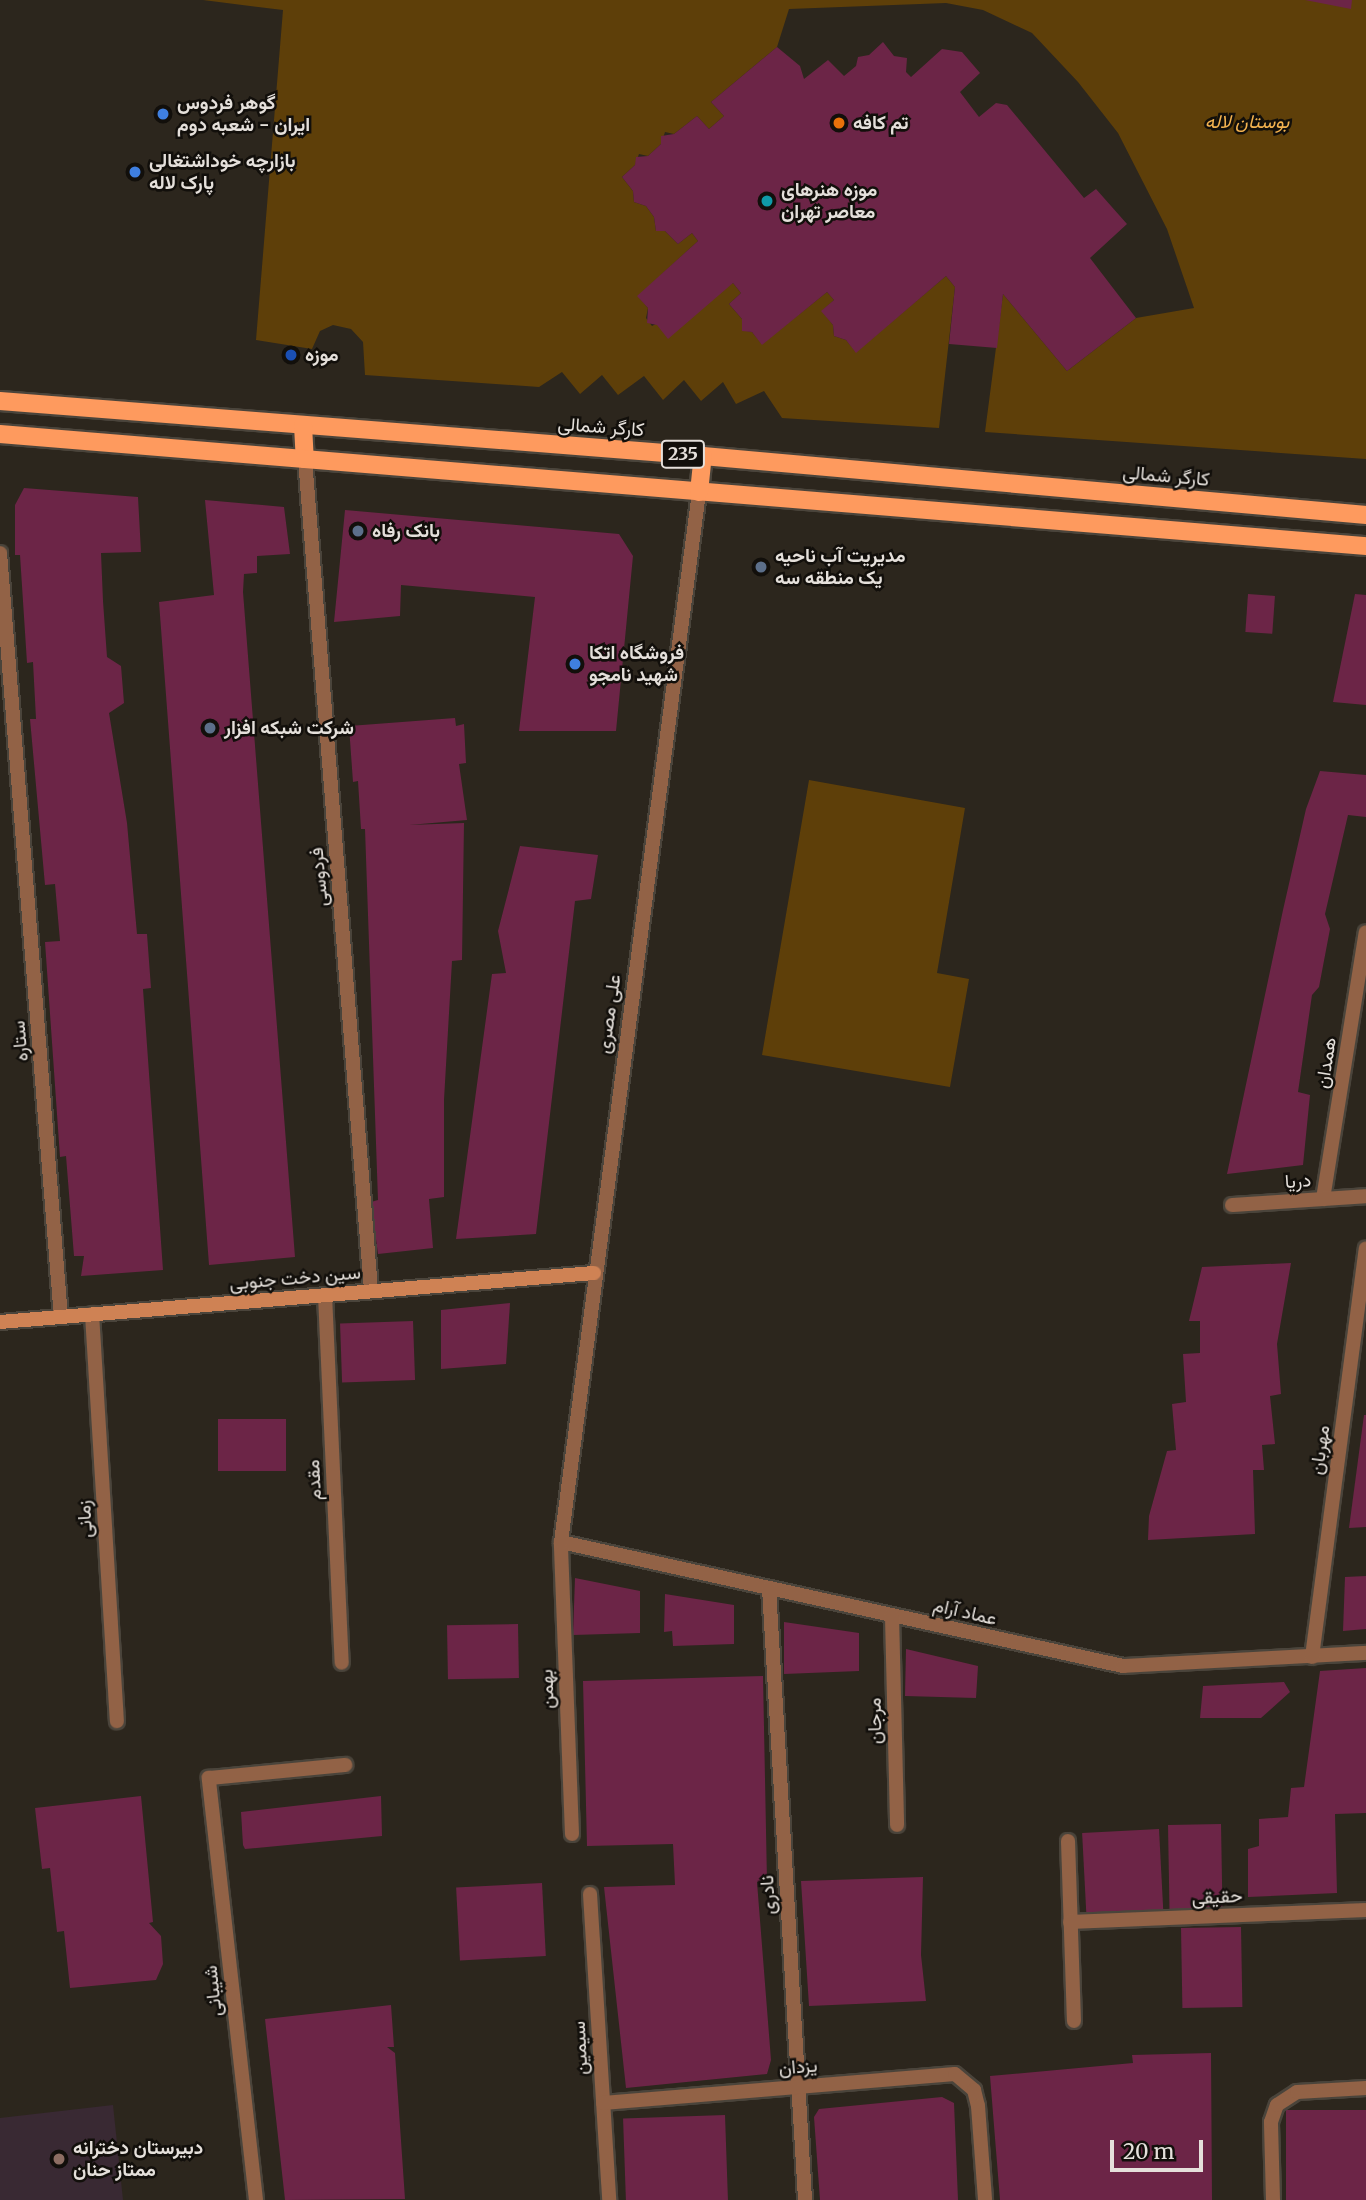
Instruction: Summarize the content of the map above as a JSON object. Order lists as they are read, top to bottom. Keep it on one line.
{"streets":{"main road":["کارگر شمالی","235"],"street":["فردوسی","علی مصری","ستاره","همدان","دریا","سین دخت جنوبی","مهربان","مقدم","زمانی","عماد آرام","بهمن","مرجان","نادری","حقیقی","شیبانی","سیمین","یزدان"]},"crossings":[["فردوسی","سین دخت جنوبی"],["علی مصری","سین دخت جنوبی"],["علی مصری","عماد آرام"],["علی مصری","بهمن"],["ستاره","سین دخت جنوبی"],["همدان","دریا"],["سین دخت جنوبی","مقدم"],["سین دخت جنوبی","زمانی"],["مهربان","عماد آرام"],["عماد آرام","بهمن"],["عماد آرام","مرجان"],["عماد آرام","نادری"],["نادری","یزدان"],["سیمین","یزدان"]],"parks":["بوستان لاله"],"places":["گوهر فردوس ایران - شعبه دوم","تم کافه","بازارچه خوداشتغالی پارک لاله","موزه هنرهای معاصر تهران","موزه","بانک رفاه","مدیریت آب ناحیه یک منطقه سه","فروشگاه اتکا شهید نامجو","شرکت شبکه افزار","دبیرستان دخترانه ممتاز حنان"],"scale_bar":"20 m"}
